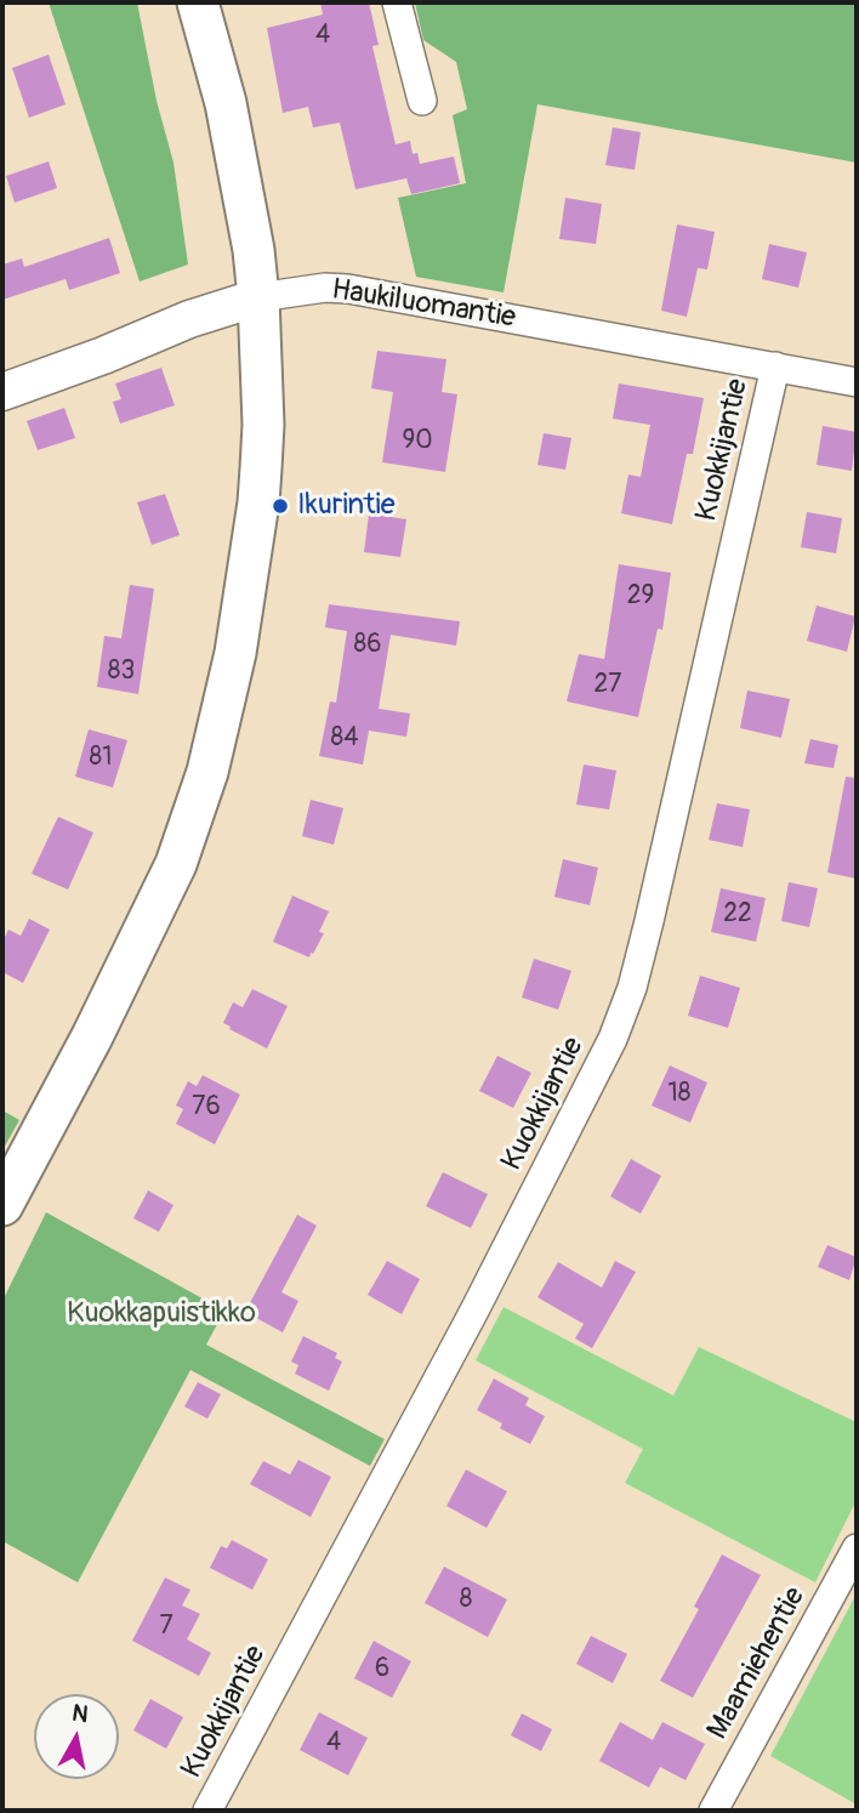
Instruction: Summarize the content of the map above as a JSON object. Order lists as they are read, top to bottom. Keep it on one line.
{"streets":{"street":["Haukiluomantie","Kuokkijantie","Maamiehentie"]},"crossings":[["Haukiluomantie","Kuokkijantie"]],"parks":["Kuokkapuistikko"],"places":["Ikurintie"],"house_numbers":["4","90","29","86","83","27","84","81","22","18","76","8","7","6","4"],"north":"top"}
